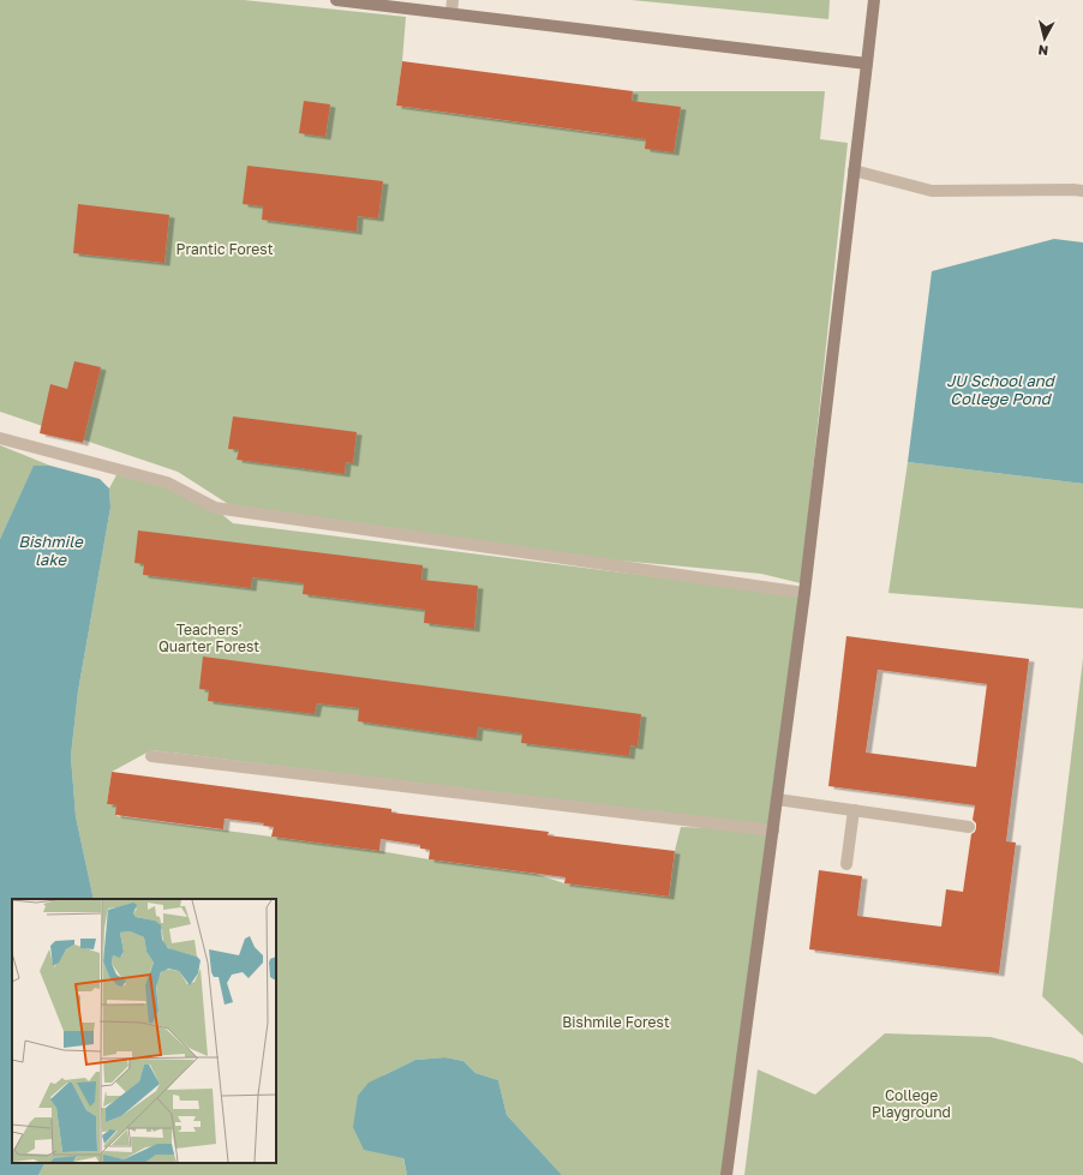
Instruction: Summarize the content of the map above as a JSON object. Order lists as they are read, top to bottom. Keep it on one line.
{"water":["JU School and College Pond","Bishmile lake"],"parks":["Prantic Forest","Teachers' Quarter Forest","Bishmile Forest","College Playground"],"north":"bottom"}
